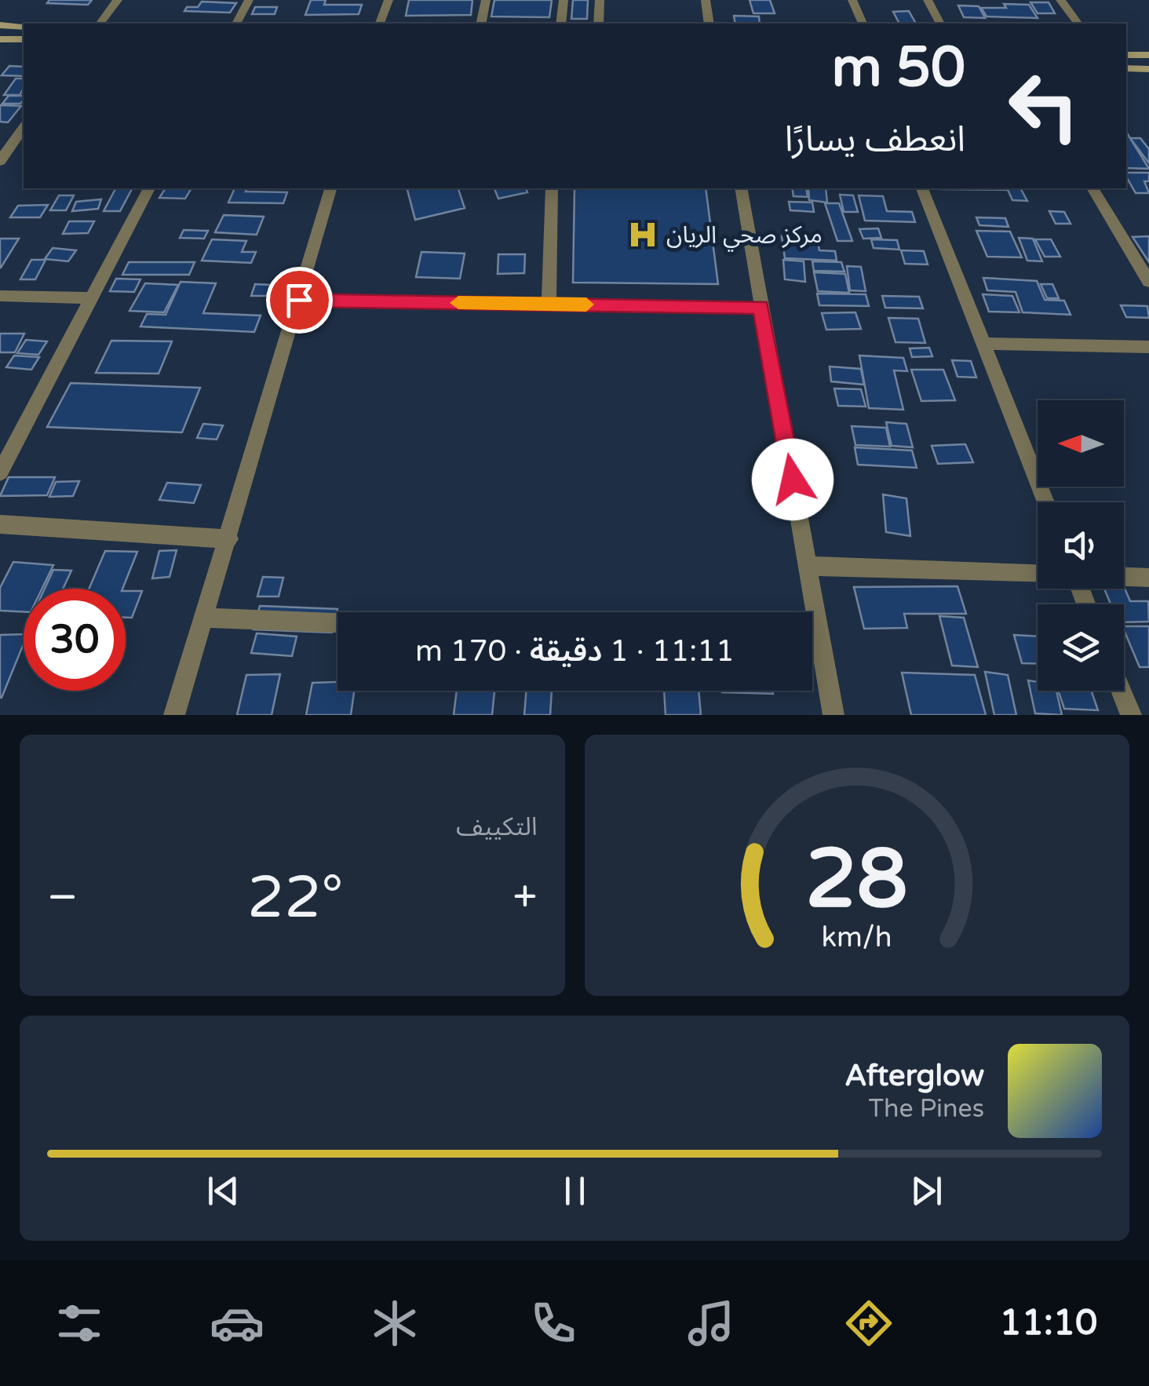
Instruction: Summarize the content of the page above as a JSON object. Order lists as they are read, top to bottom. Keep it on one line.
{"places":{"hospital":["مركز صحي الريان"]},"north":"left","page":{"turn":["50 m","انعطف يسارًا"],"limit":"30","trip":"11:11 · 1 دقيقة · 170 m","tile":"التكييف","heat":["−","22°","+"],"song":["Afterglow","The Pines"],"tabs":"11:10","gauge":["28","km/h"]}}
